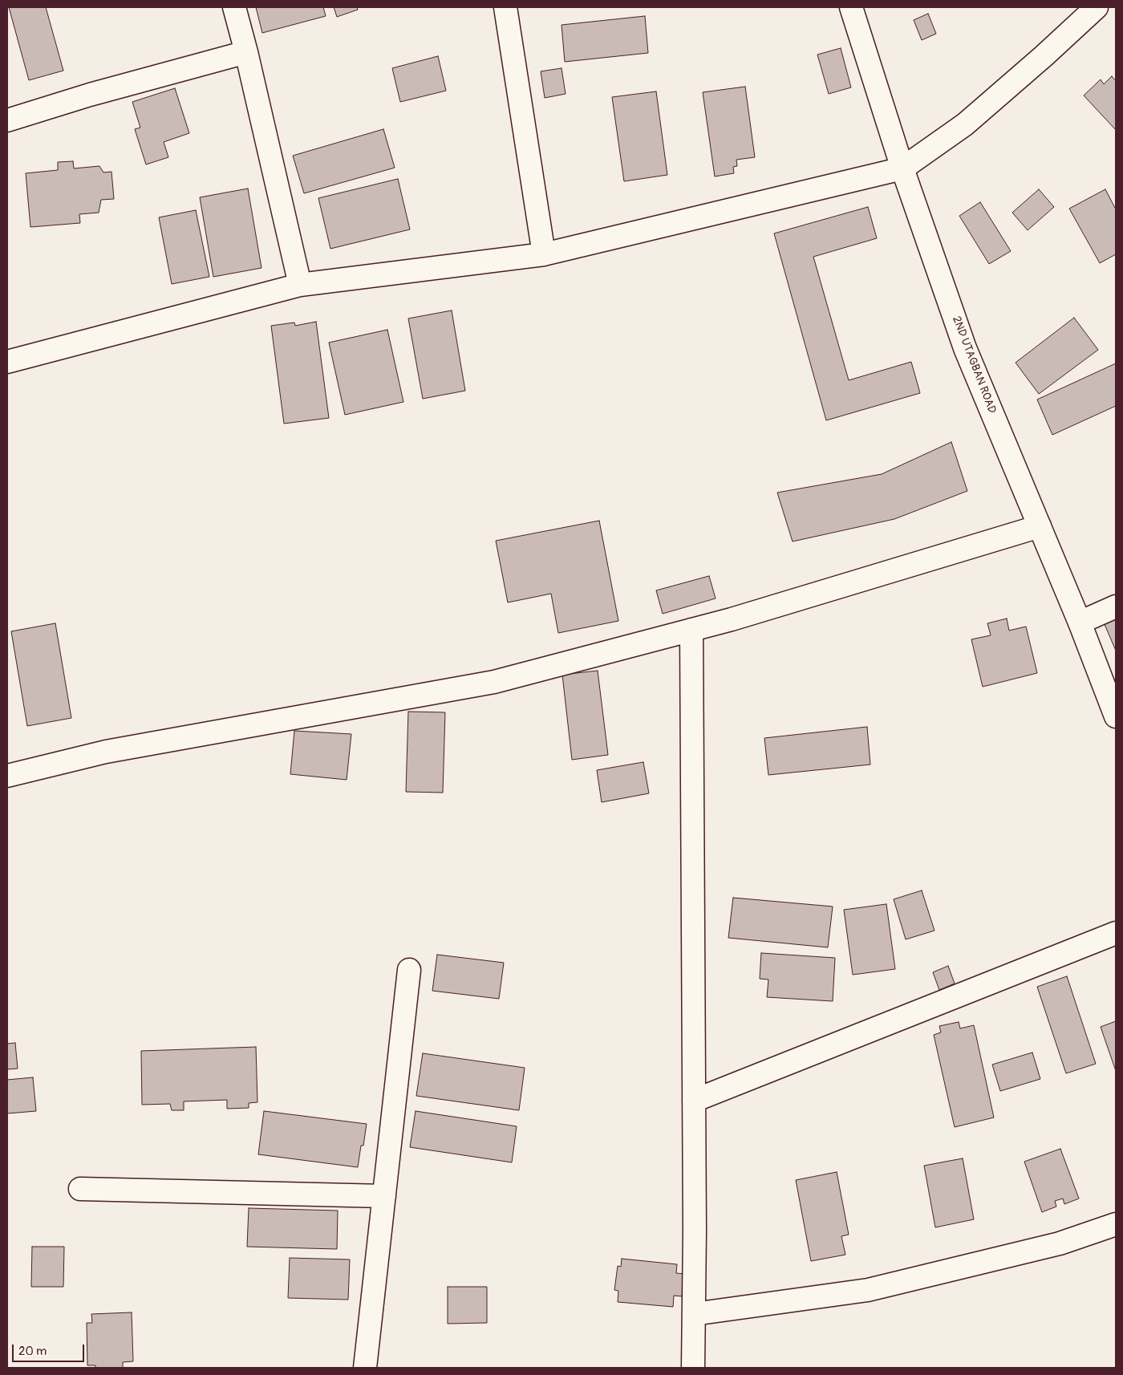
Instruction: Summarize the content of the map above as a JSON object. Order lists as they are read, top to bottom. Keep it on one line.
{"streets":{"street":["2ND UTAGBAN ROAD"]},"scale_bar":"20 m"}
